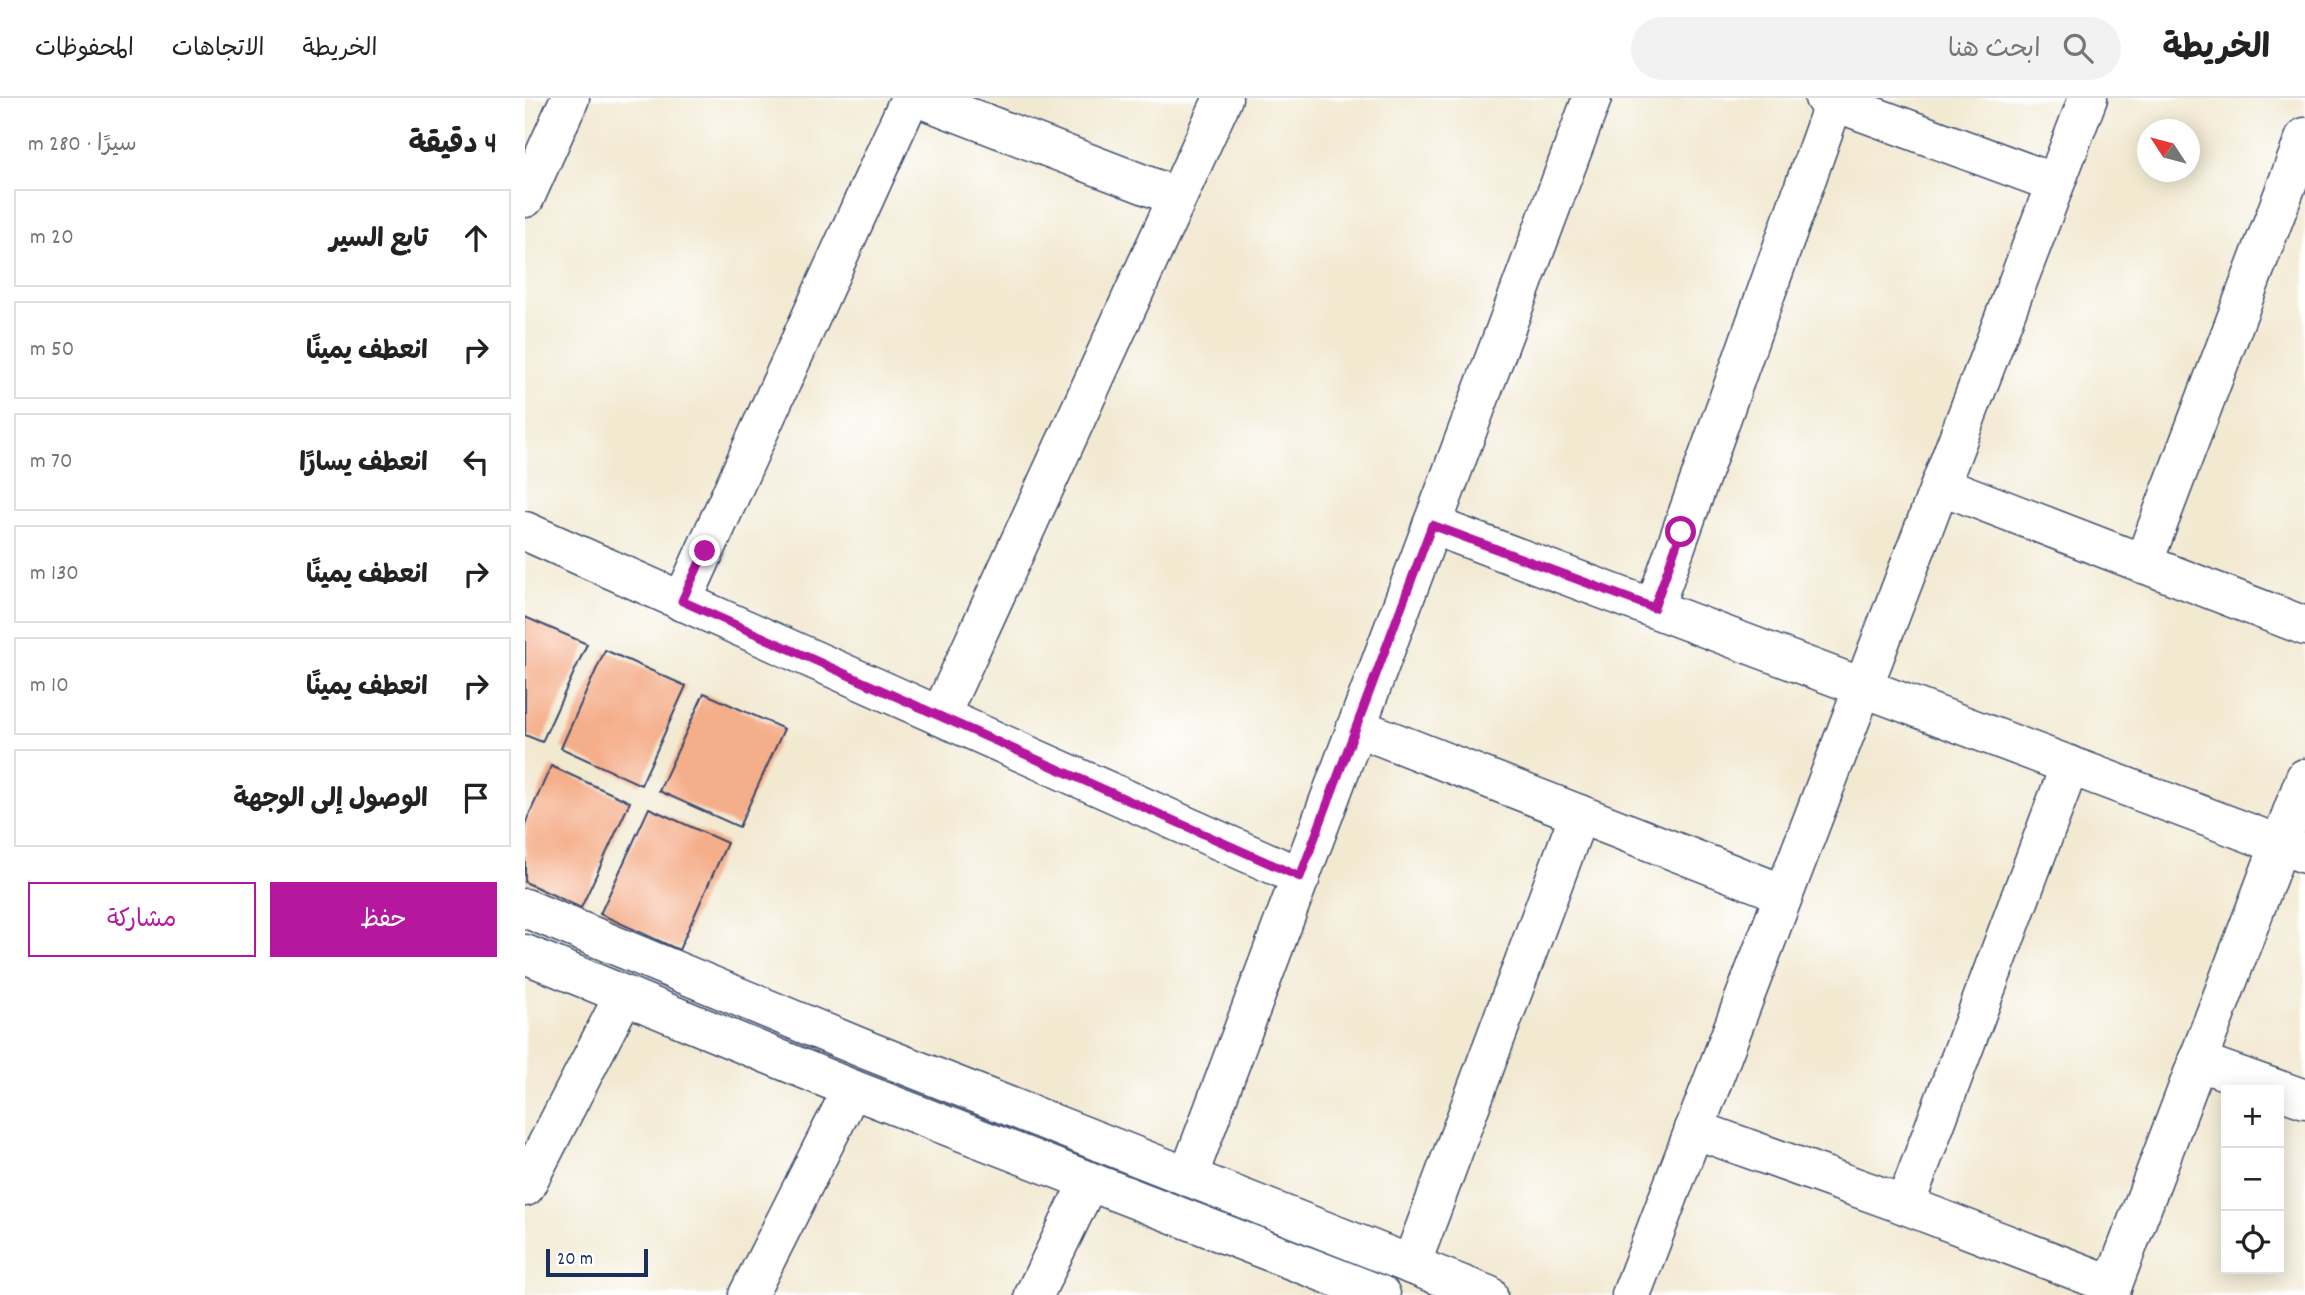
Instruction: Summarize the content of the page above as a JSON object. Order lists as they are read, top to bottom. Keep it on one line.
{"scale_bar":"20 m","north":"top left","page":{"header":"الخريطة","search":"ابحث هنا","nav":["الخريطة","الاتجاهات","المحفوظات"],"heading":["4 دقيقة","سيرًا · 280 m"],"list":[["تابع السير","20 m"],["انعطف يمينًا","50 m"],["انعطف يسارًا","70 m"],["انعطف يمينًا","130 m"],["انعطف يمينًا","10 m"],"الوصول إلى الوجهة"],"buttons":["حفظ","مشاركة"],"map_buttons":["+","−"],"scale":"20 m"}}
